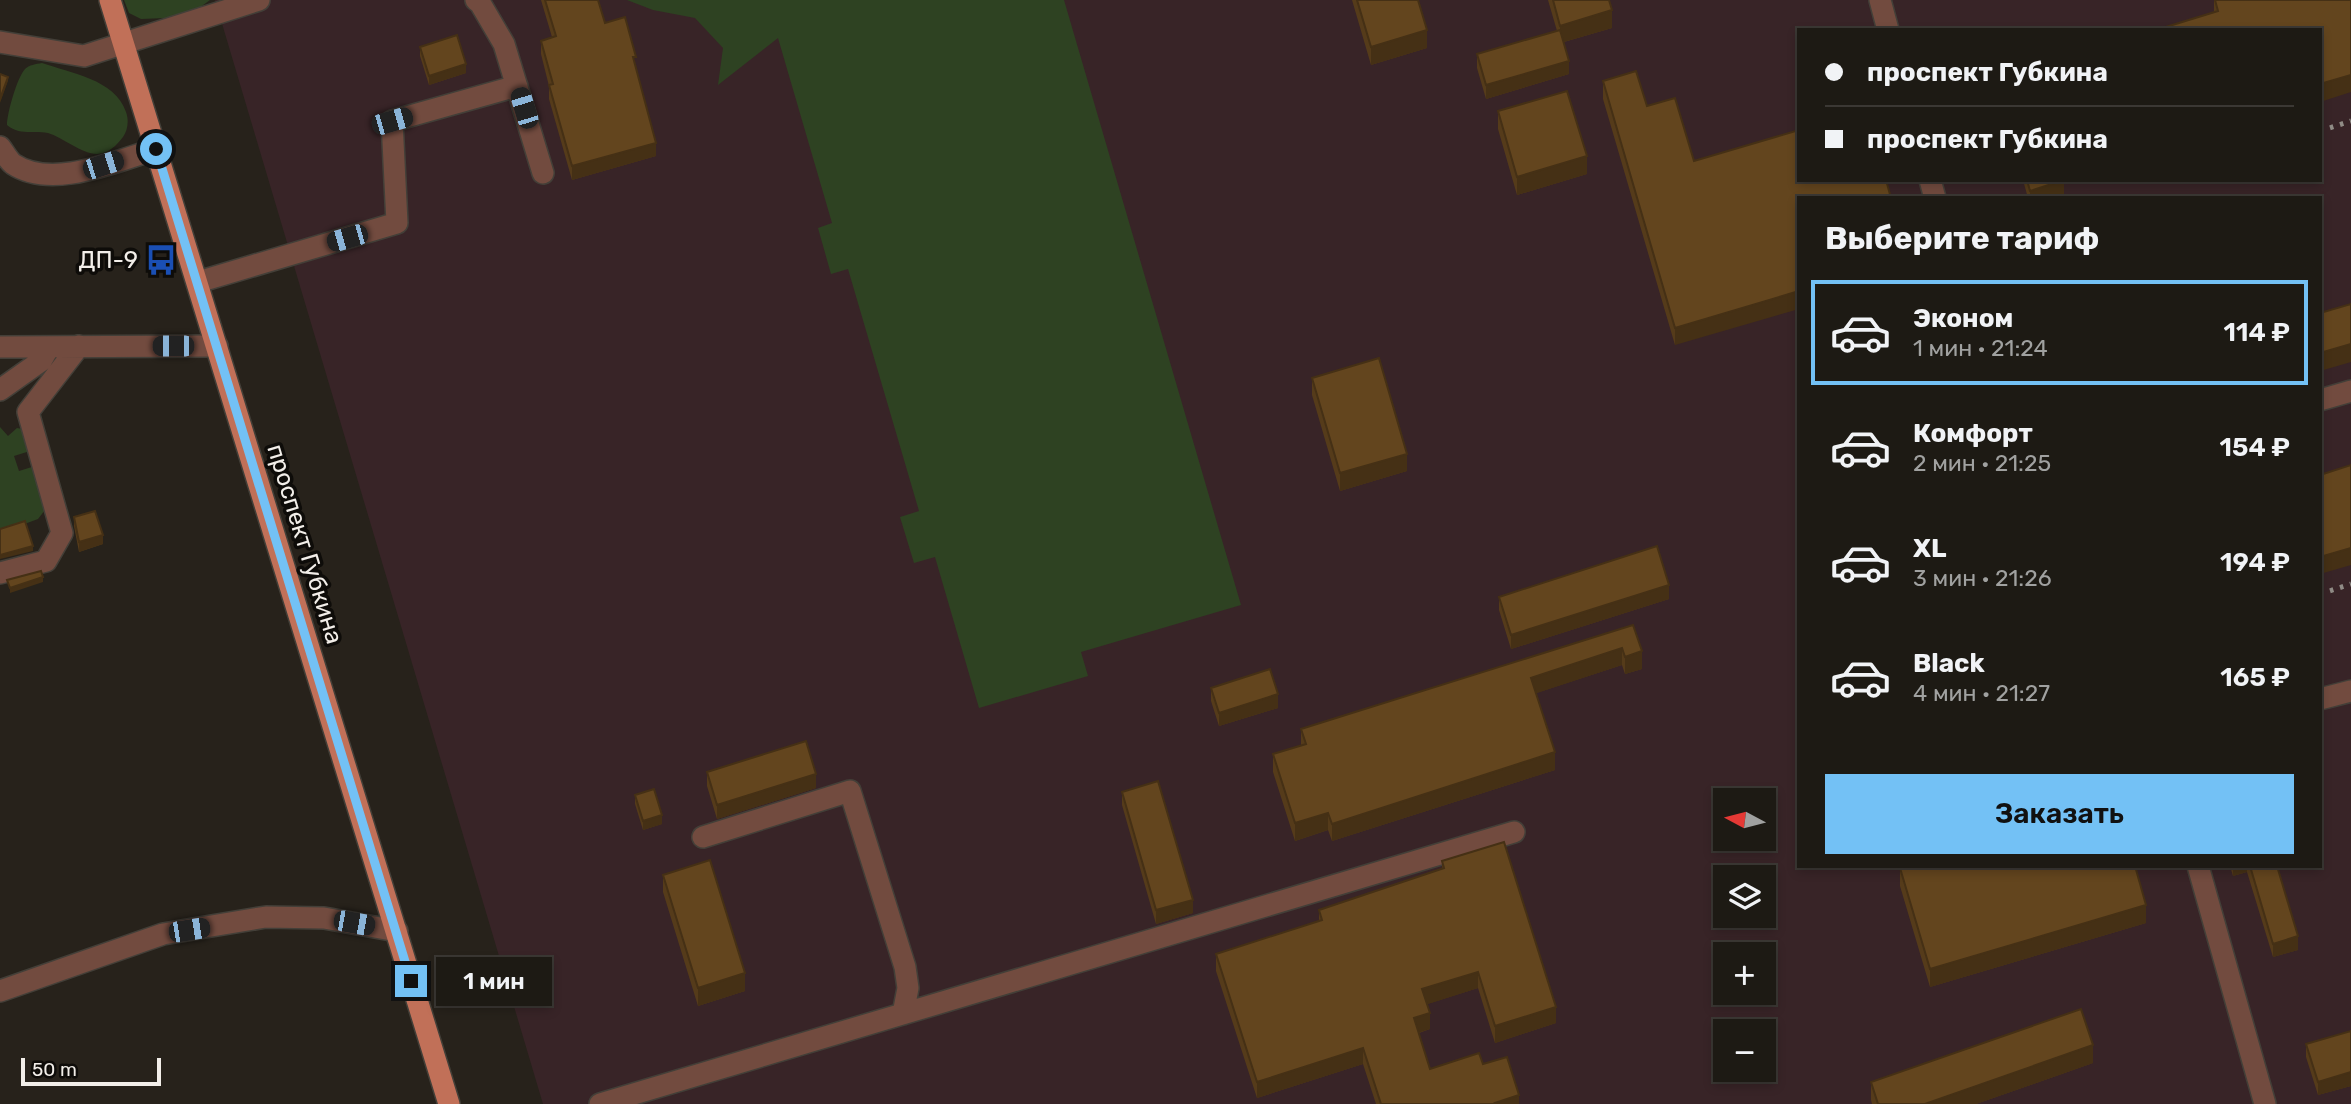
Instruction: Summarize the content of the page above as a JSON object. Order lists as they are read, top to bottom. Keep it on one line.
{"streets":{"main road":["проспект Губкина"]},"places":{"bus stop":["ДП-9"]},"scale_bar":"50 m","north":"left","page":{"banner":["проспект Губкина","проспект Губкина"],"heading":"Выберите тариф","list":[{"name":"Эконом","note":"1 мин · 21:24","value":"114 ₽"},{"name":"Комфорт","note":"2 мин · 21:25","value":"154 ₽"},{"name":"XL","note":"3 мин · 21:26","value":"194 ₽"},{"name":"Black","note":"4 мин · 21:27","value":"165 ₽"}],"buttons":"Заказать","map_buttons":["+","−"],"bubble":"1 мин","scale":"50 m"}}
